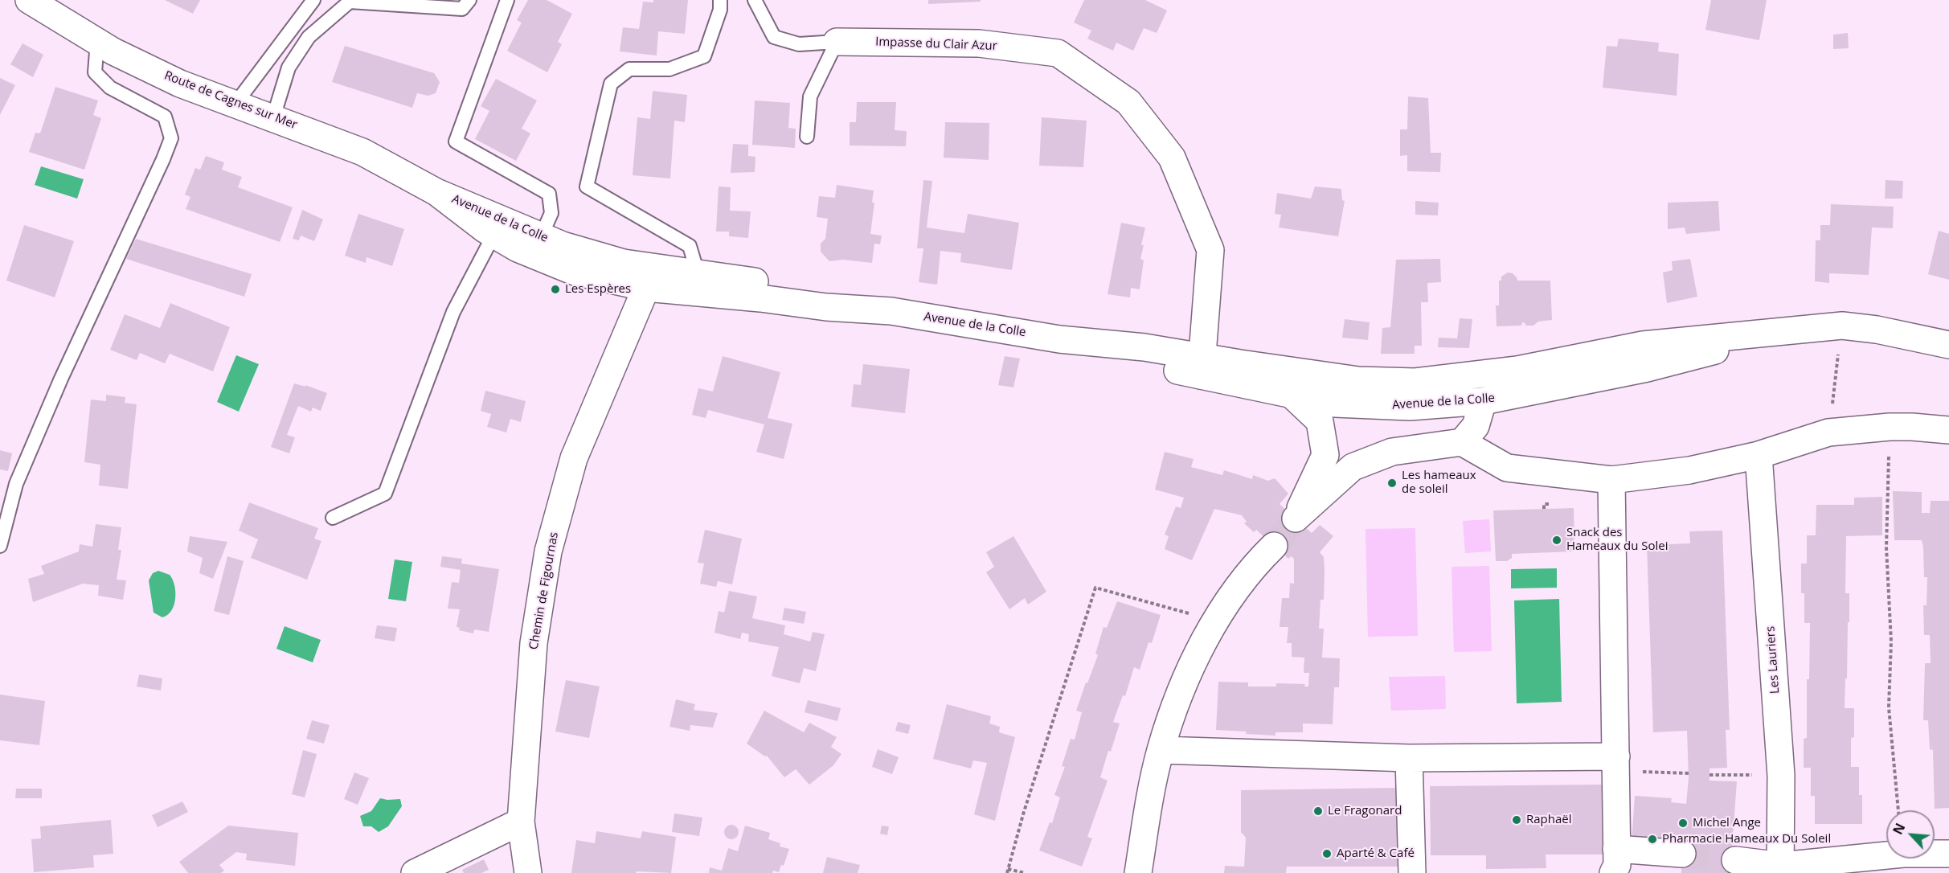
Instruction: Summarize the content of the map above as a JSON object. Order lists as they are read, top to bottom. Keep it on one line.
{"streets":{"street":["Impasse du Clair Azur","Route de Cagnes sur Mer","Avenue de la Colle","Chemin de Figournas","Les Lauriers"]},"crossings":[["Impasse du Clair Azur","Avenue de la Colle"],["Route de Cagnes sur Mer","Avenue de la Colle"],["Avenue de la Colle","Chemin de Figournas"]],"places":["Les Espères","Les hameaux de soleil","Snack des Hameaux du Solei","Le Fragonard","Raphaël","Michel Ange","Pharmacie Hameaux Du Soleil","Aparté & Café"],"north":"top left"}
